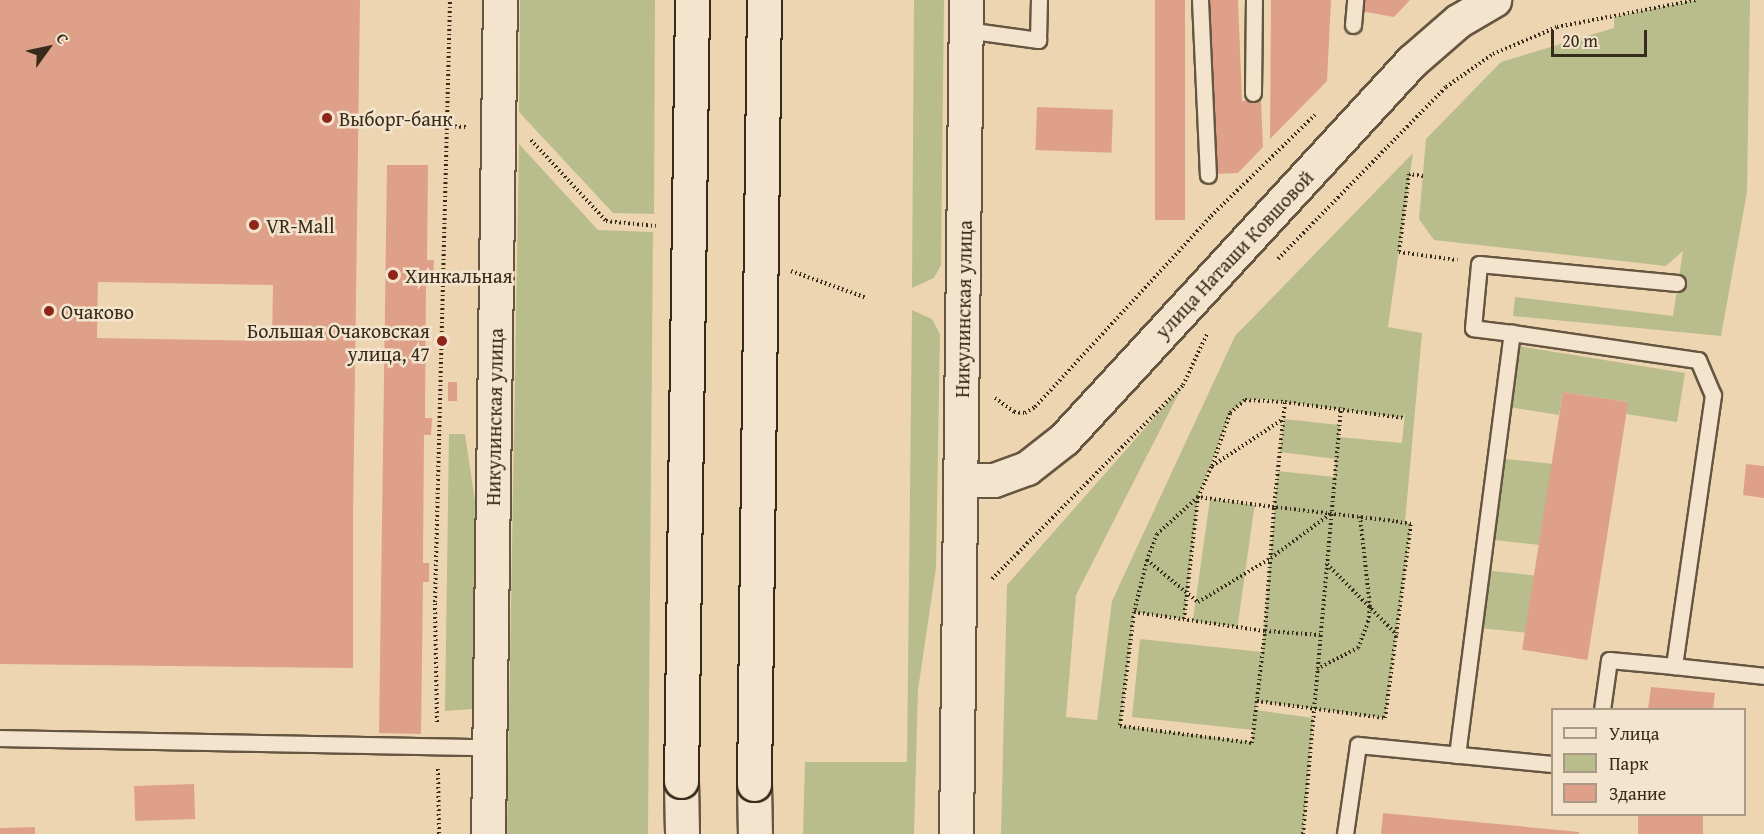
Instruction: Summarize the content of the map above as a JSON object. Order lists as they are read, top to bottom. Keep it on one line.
{"streets":{"street":["улица Наташи Ковшовой","Никулинская улица"]},"crossings":[["улица Наташи Ковшовой","Никулинская улица"]],"places":["Выборг-банк","VR-Mall","Хинкальная","Очаково","Большая Очаковская улица, 47"],"legend":["Улица","Парк","Здание"],"scale_bar":"20 m","north":"top right"}
